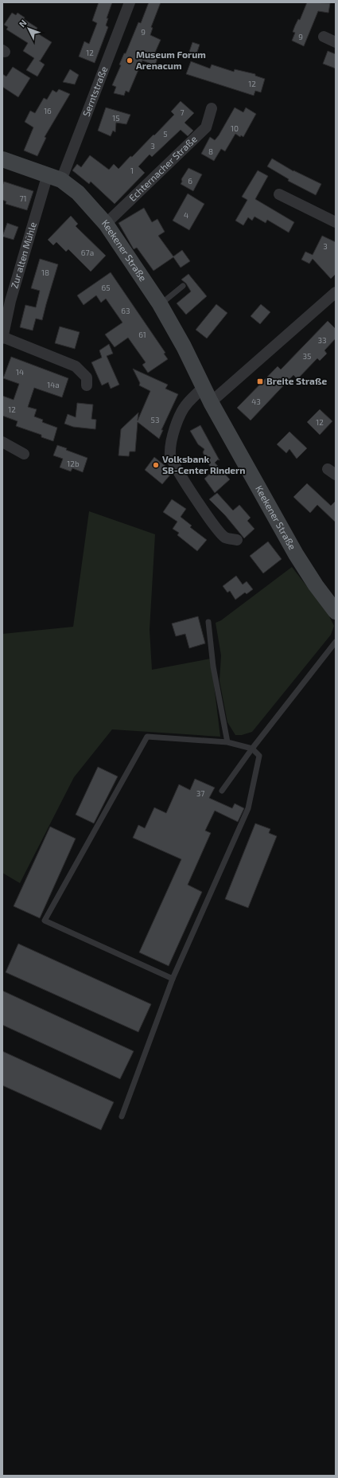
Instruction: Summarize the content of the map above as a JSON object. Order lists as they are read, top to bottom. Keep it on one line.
{"streets":{"main road":["Keekener Straße"],"street":["Serntstraße","Echternacher Straße","Zur alten Mühle"]},"crossings":[["Serntstraße","Keekener Straße"],["Serntstraße","Zur alten Mühle"],["Echternacher Straße","Keekener Straße"],["Keekener Straße","Zur alten Mühle"]],"places":{"other":["Museum Forum Arenacum","Volksbank SB-Center Rindern"],"transit":["Breite Straße"]},"house_numbers":["9","9","12","12","16","7","15","10","5","3","8","1","6","71","4","3","67a","18","65","63","61","33","35","14","14a","43","12","53","12","12b","37"],"north":"top left"}
